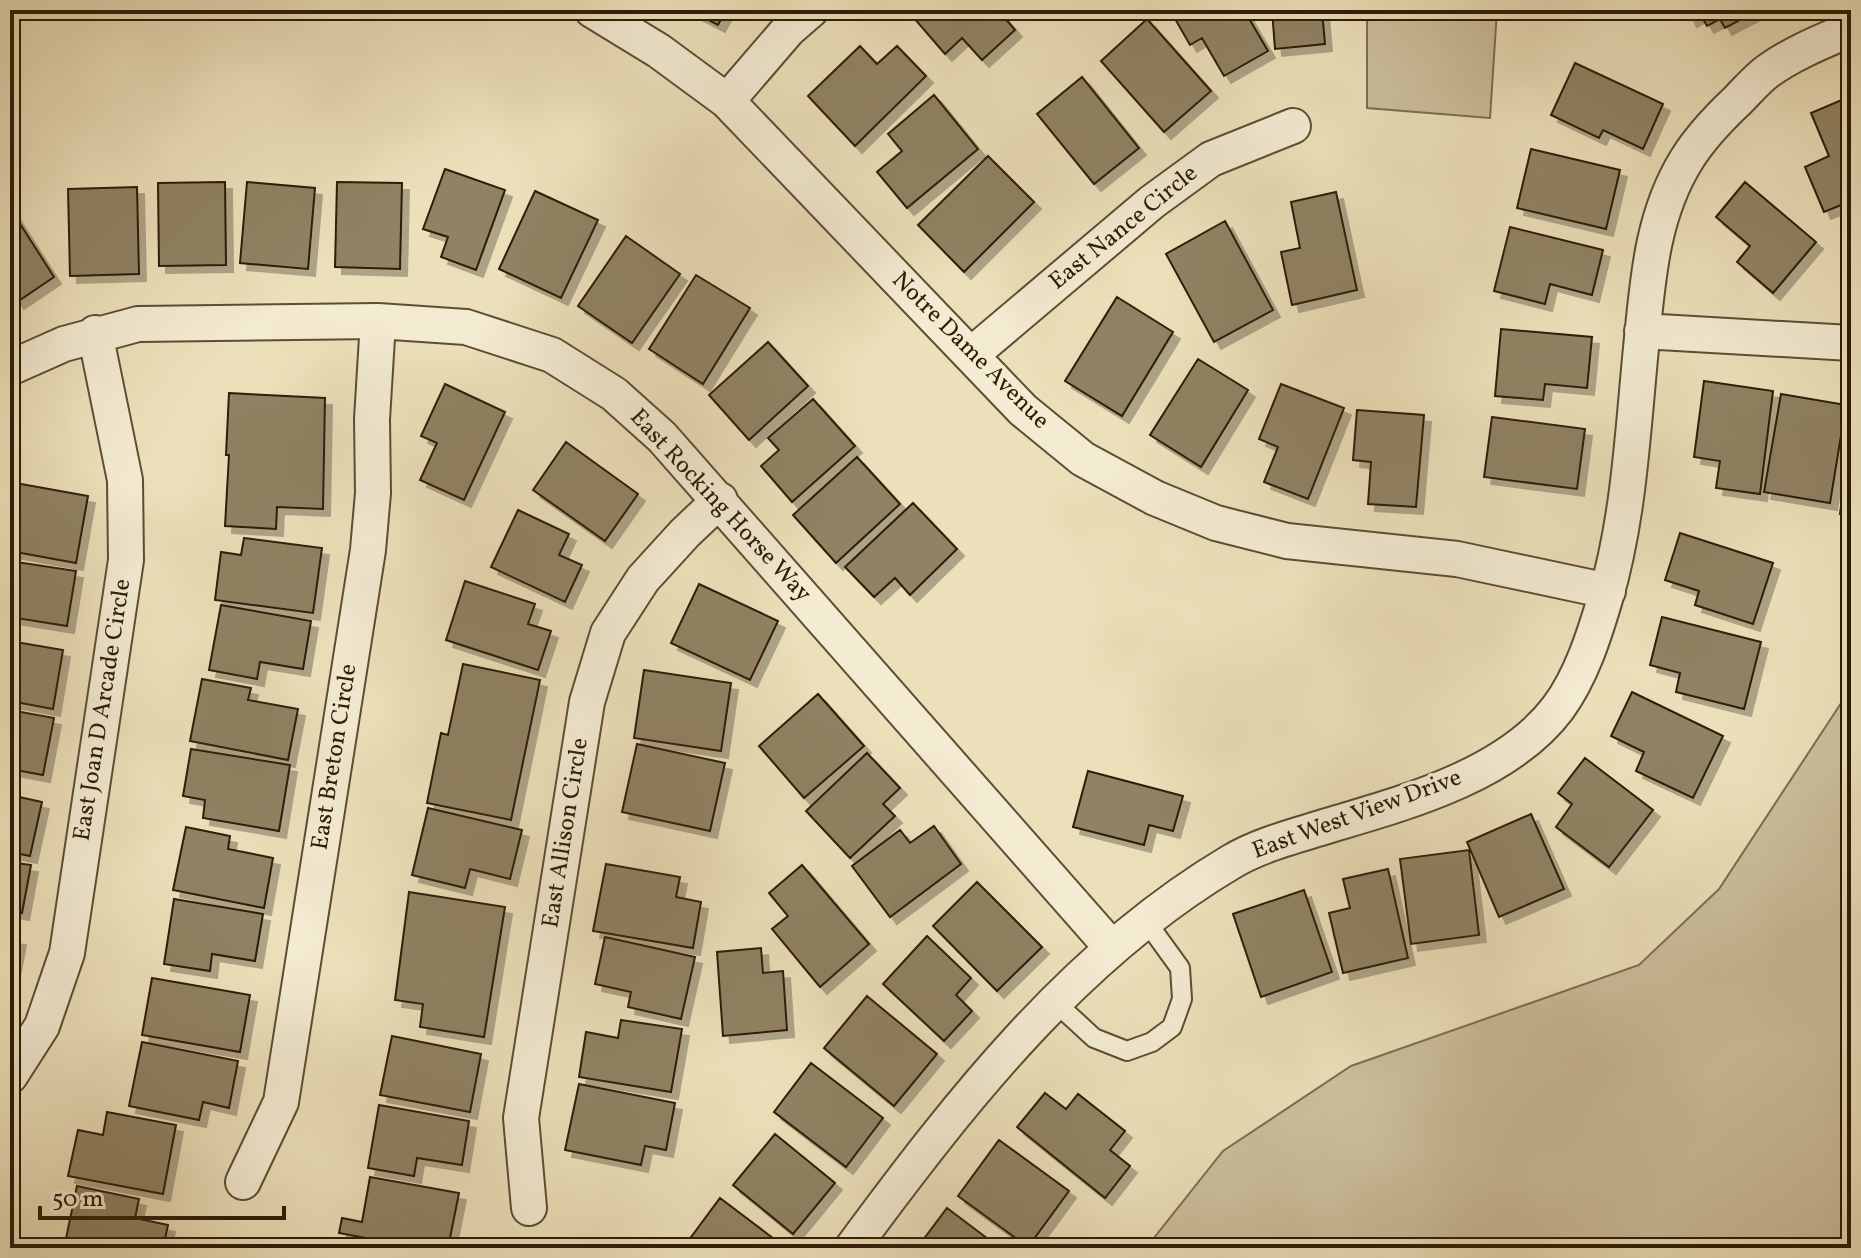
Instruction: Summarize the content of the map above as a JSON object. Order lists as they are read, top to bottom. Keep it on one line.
{"streets":{"street":["East Nance Circle","Notre Dame Avenue","East Rocking Horse Way","East Joan D Arcade Circle","East Breton Circle","East West View Drive","East Allison Circle"]},"crossings":[["East Nance Circle","Notre Dame Avenue"],["Notre Dame Avenue","East West View Drive"],["East Rocking Horse Way","East Joan D Arcade Circle"],["East Rocking Horse Way","East Breton Circle"],["East Rocking Horse Way","East West View Drive"],["East Rocking Horse Way","East Allison Circle"]],"scale_bar":"50 m"}
